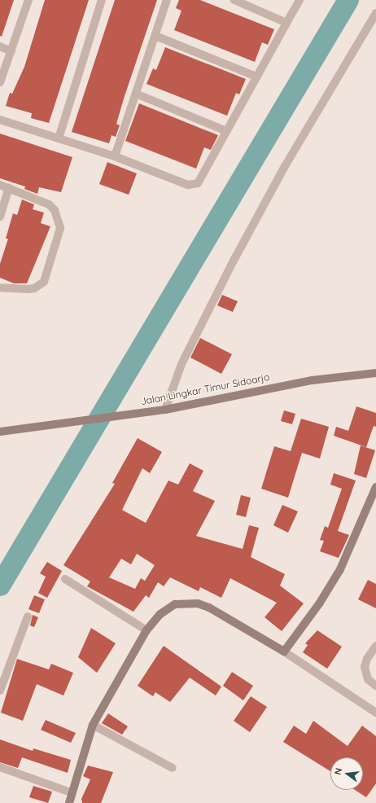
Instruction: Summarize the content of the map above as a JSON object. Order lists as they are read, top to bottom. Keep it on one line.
{"streets":{"street":["Jalan Lingkar Timur Sidoarjo"]},"north":"left"}
